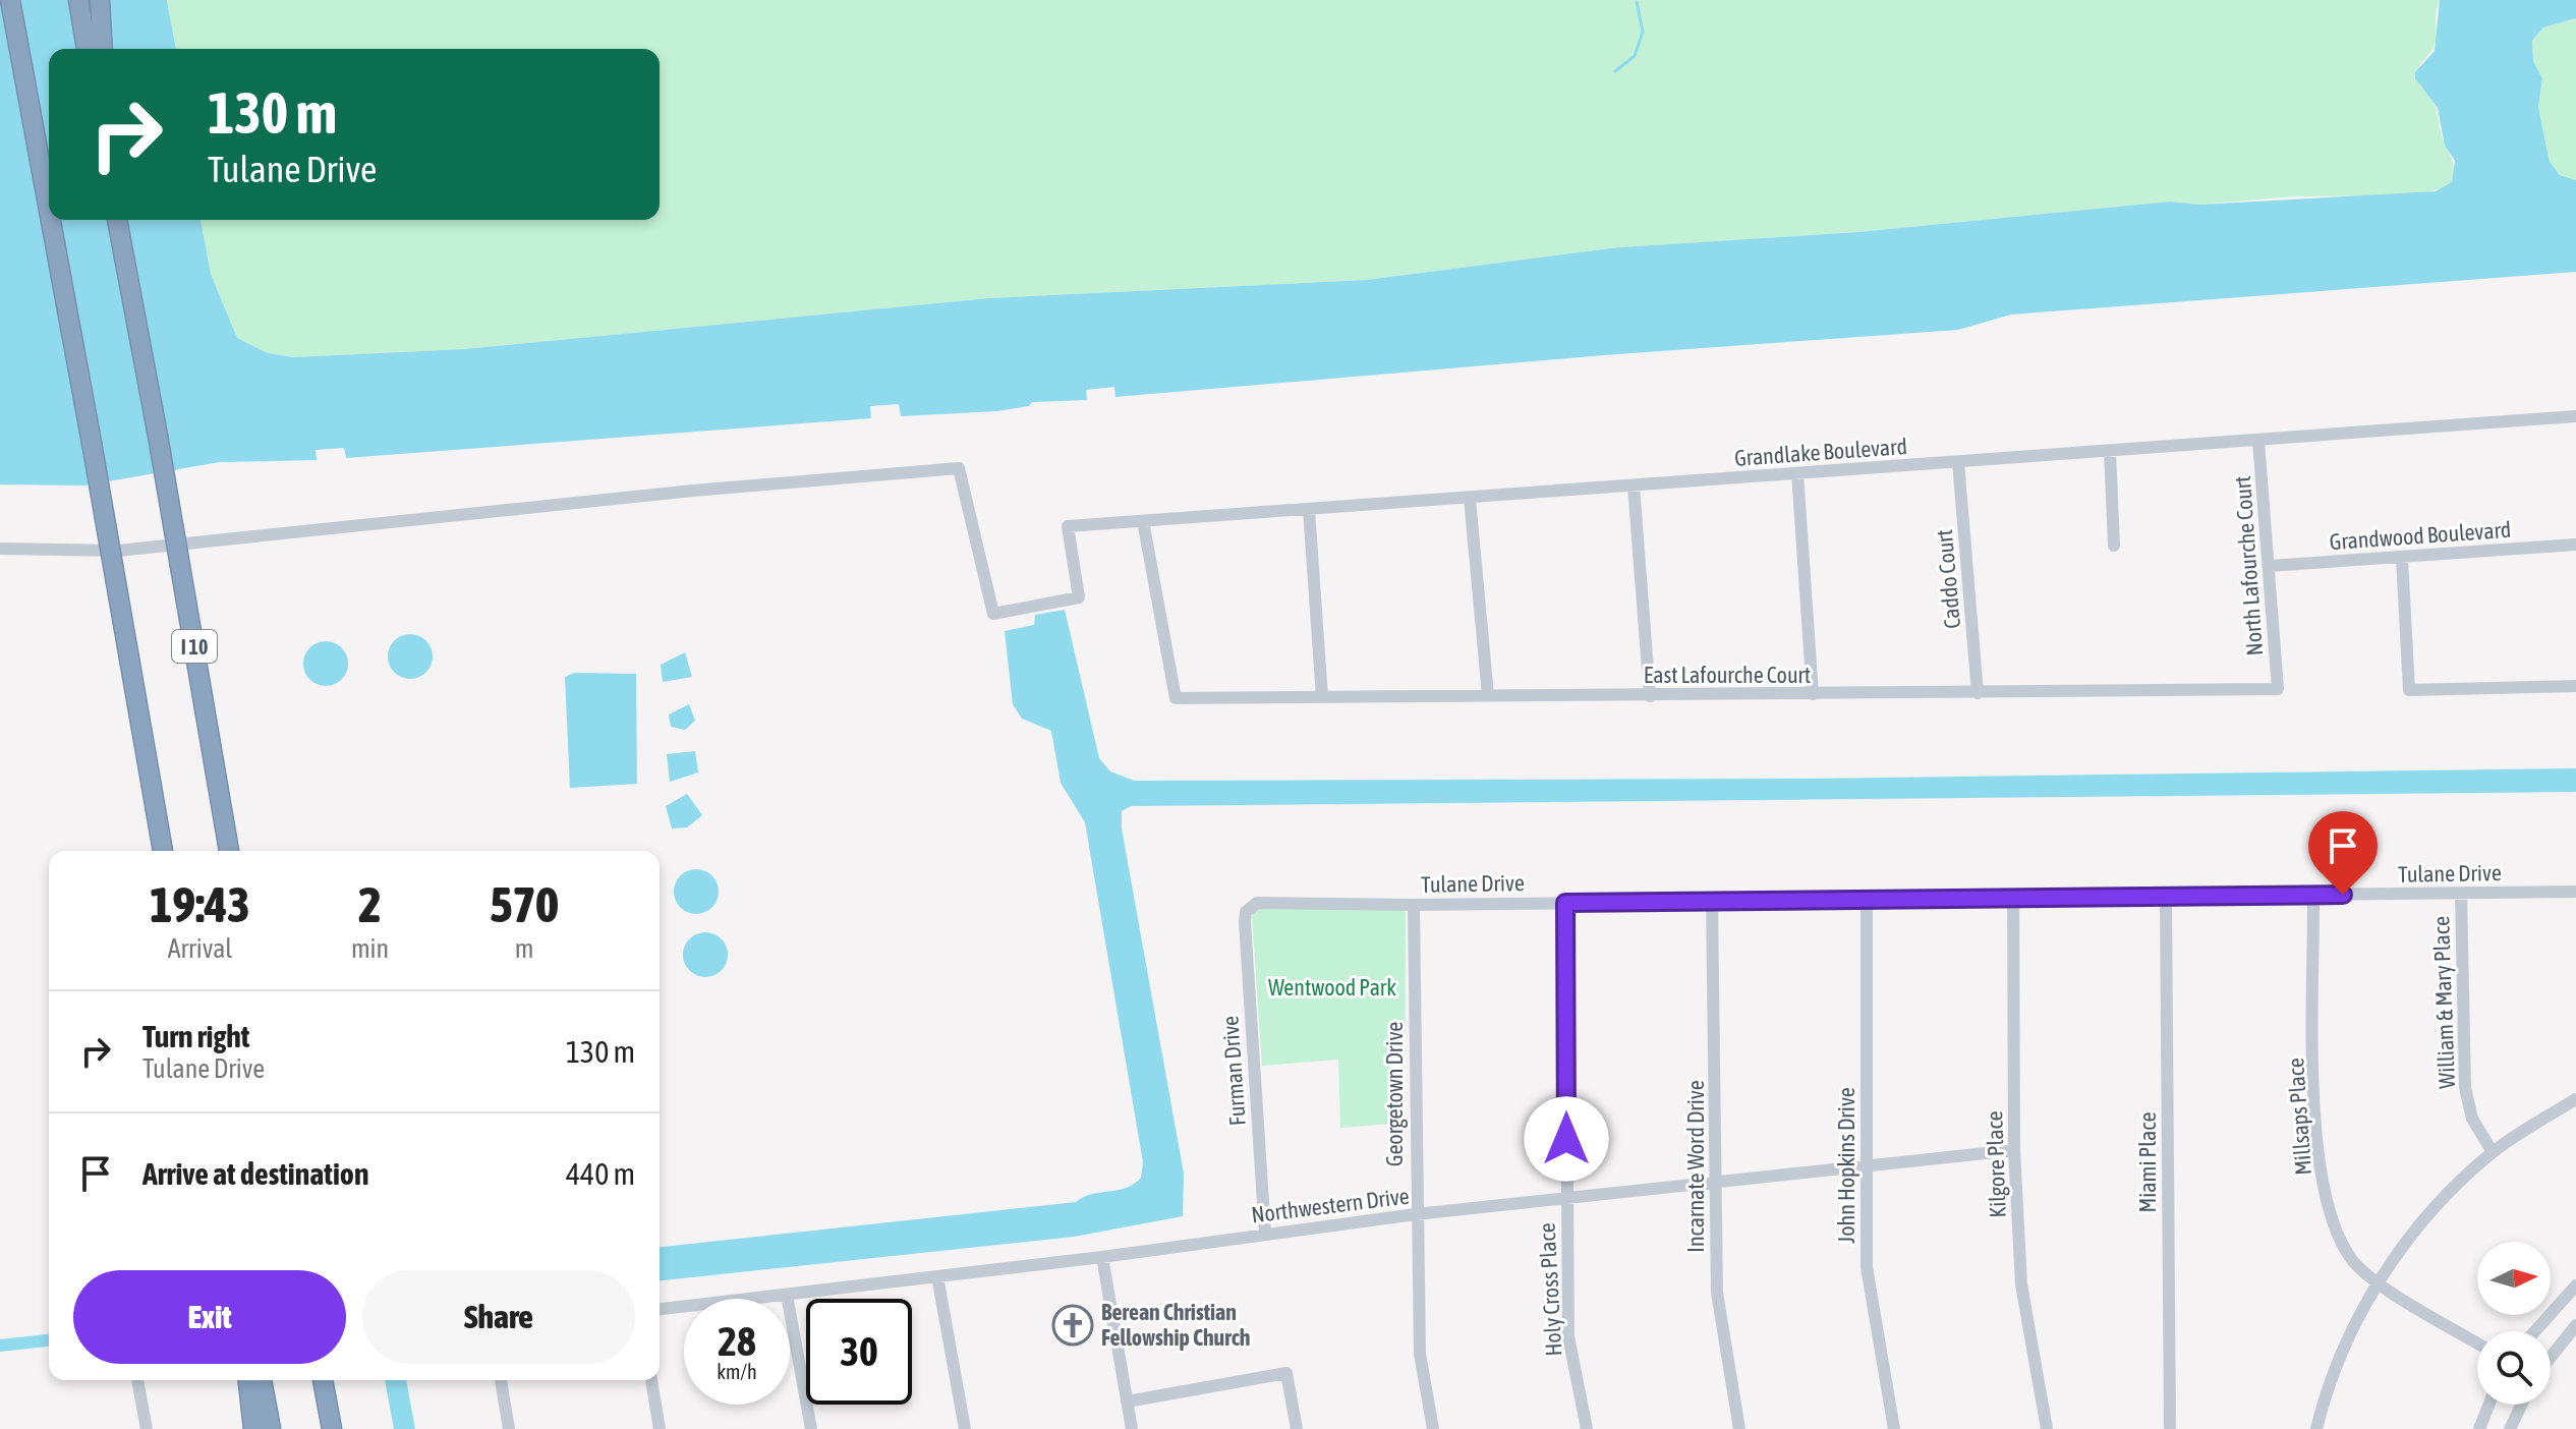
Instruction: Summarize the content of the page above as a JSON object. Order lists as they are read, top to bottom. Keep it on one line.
{"streets":{"highway":["I 10"],"street":["Grandlake Boulevard","Grandwood Boulevard","North Lafourche Court","Caddo Court","East Lafourche Court","Tulane Drive","William & Mary Place","Furman Drive","Georgetown Drive","Millsaps Place","Miami Place","Kilgore Place","John Hopkins Drive","Incarnate Word Drive","Northwestern Drive","Holy Cross Place"]},"crossings":[["Grandlake Boulevard","North Lafourche Court"],["Grandlake Boulevard","Caddo Court"],["Grandlake Boulevard","East Lafourche Court"],["Grandwood Boulevard","North Lafourche Court"],["North Lafourche Court","East Lafourche Court"],["Caddo Court","East Lafourche Court"],["Tulane Drive","William & Mary Place"],["Tulane Drive","Furman Drive"],["Tulane Drive","Georgetown Drive"],["Tulane Drive","Millsaps Place"],["Tulane Drive","Miami Place"],["Tulane Drive","Kilgore Place"],["Tulane Drive","John Hopkins Drive"],["Tulane Drive","Incarnate Word Drive"],["Tulane Drive","Holy Cross Place"],["Furman Drive","Northwestern Drive"],["Georgetown Drive","Northwestern Drive"],["Kilgore Place","Northwestern Drive"],["John Hopkins Drive","Northwestern Drive"],["Incarnate Word Drive","Northwestern Drive"],["Northwestern Drive","Holy Cross Place"]],"parks":["Wentwood Park"],"places":{"church":["Berean Christian Fellowship Church"]},"north":"right","page":{"turn":["130 m","Tulane Drive"],"eta":["19:43","Arrival","2","min","570","m"],"list":[{"name":"Turn right","note":"Tulane Drive","value":"130 m"},{"name":"Arrive at destination","value":"440 m"}],"buttons":["Exit","Share"],"speed":"28 km/h","limit":"30"}}
